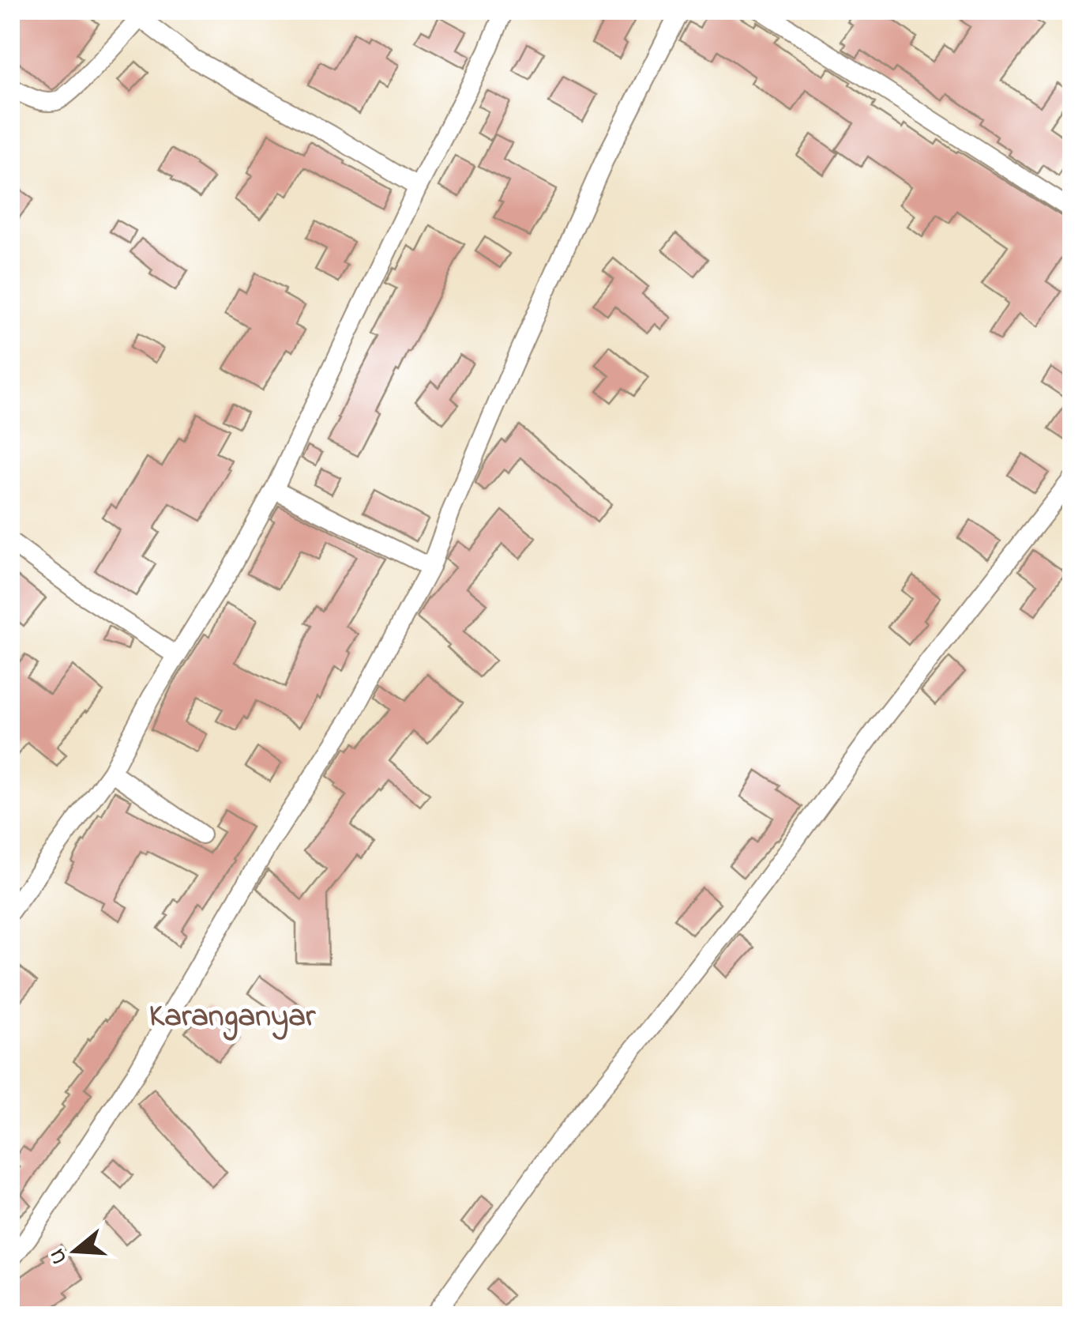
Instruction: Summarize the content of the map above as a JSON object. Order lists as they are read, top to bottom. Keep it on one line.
{"districts":["Karanganyar"],"north":"left"}
